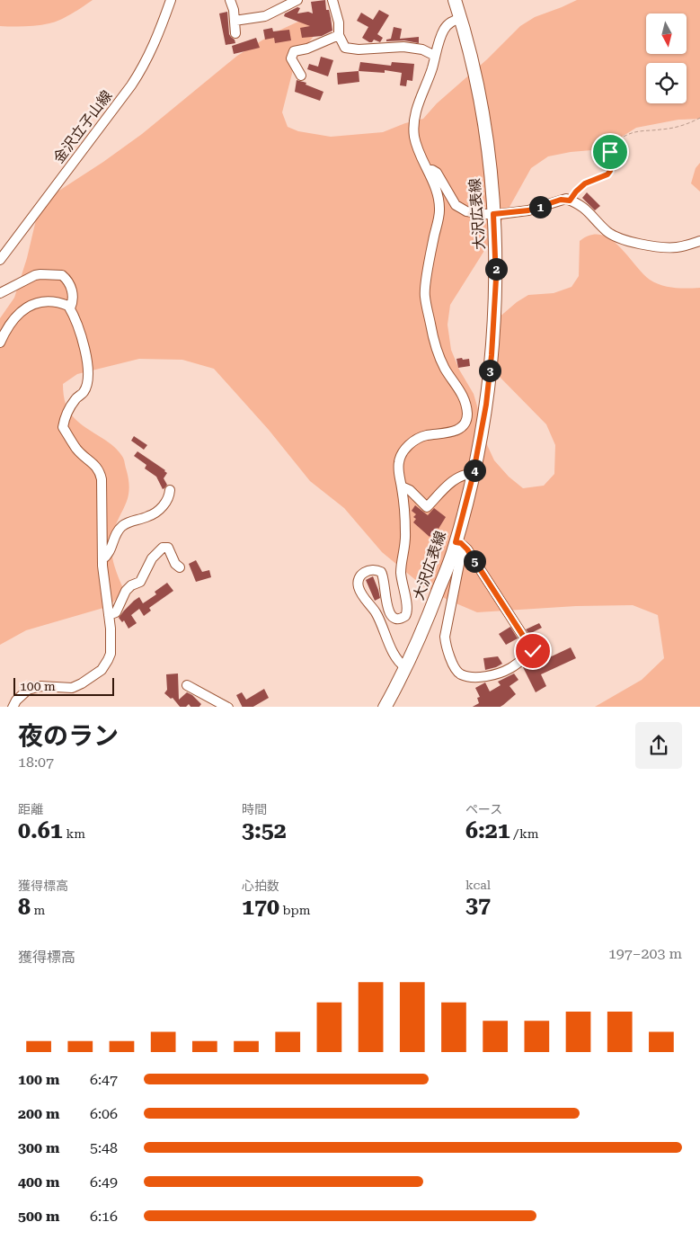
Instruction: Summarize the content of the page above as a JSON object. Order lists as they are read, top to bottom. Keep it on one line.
{"streets":{"main road":["大沢広表線"],"street":["金沢立子山線"]},"scale_bar":"100 m","north":"bottom","page":{"pins":["1","2","3","4","5"],"scale":"100 m","heading":["夜のラン","18:07"],"stats":[["距離","0.61 km"],["時間","3:52"],["ペース","6:21 /km"],["獲得標高","8 m"],["心拍数","170 bpm"],["kcal","37"]],"chart":["獲得標高","197–203 m"],"list":[{"name":"100 m","note":"6:47"},{"name":"200 m","note":"6:06"},{"name":"300 m","note":"5:48"},{"name":"400 m","note":"6:49"},{"name":"500 m","note":"6:16"}]}}
